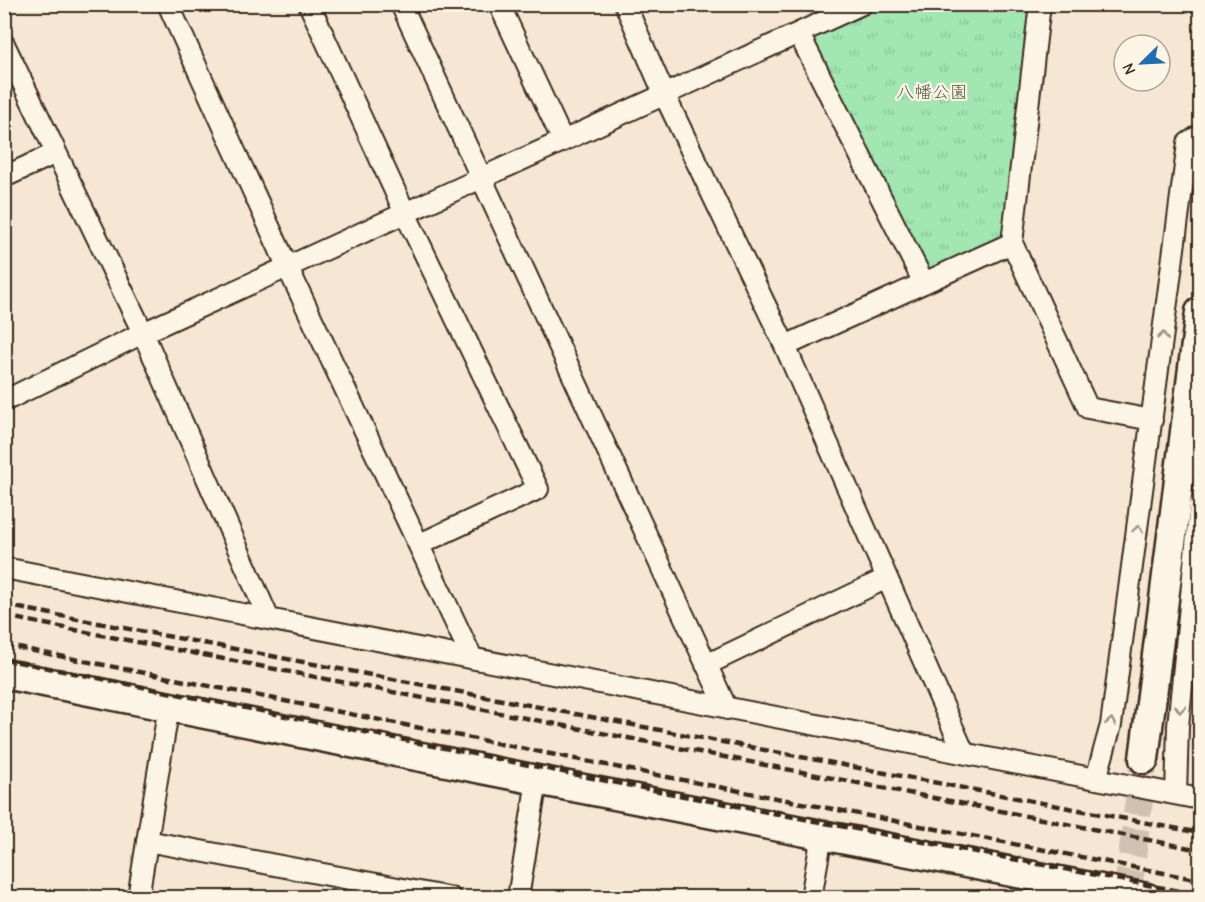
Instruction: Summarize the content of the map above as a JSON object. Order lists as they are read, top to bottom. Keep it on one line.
{"parks":["八幡公園"],"north":"bottom left"}
